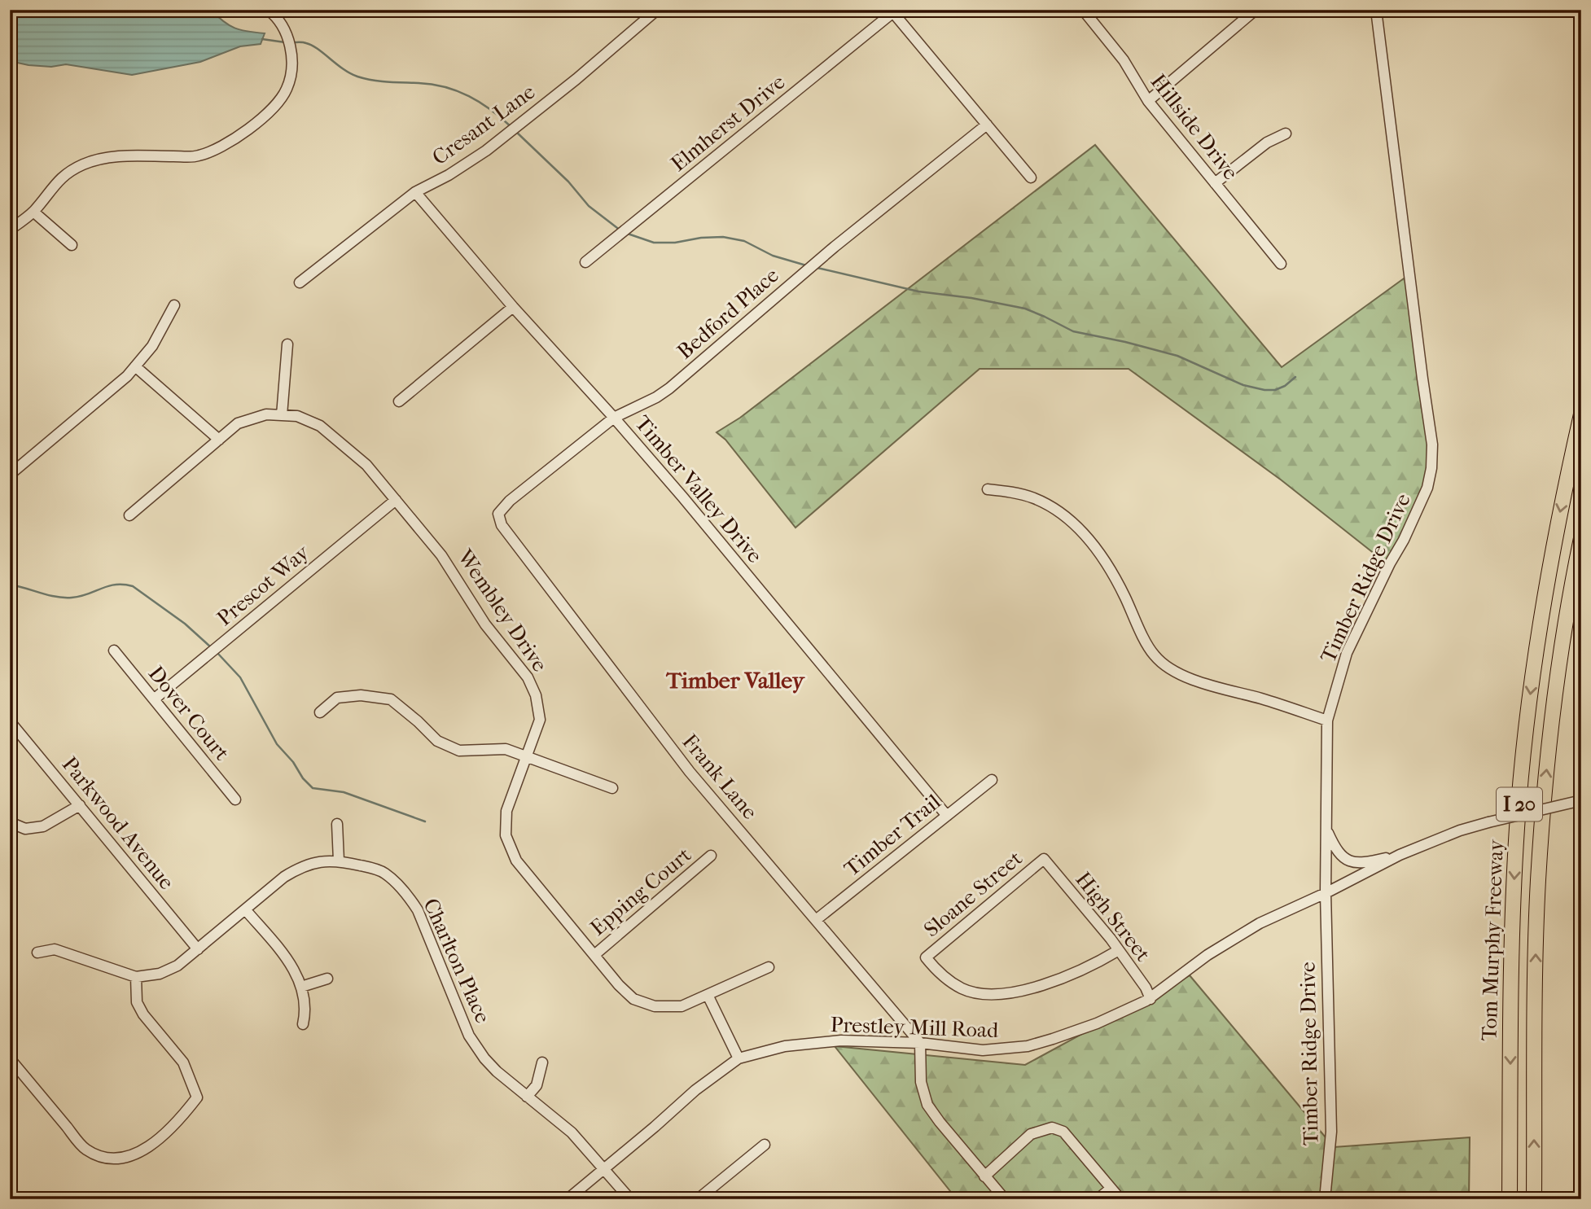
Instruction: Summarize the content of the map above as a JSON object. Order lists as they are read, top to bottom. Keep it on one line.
{"streets":{"highway":["I 20","Tom Murphy Freeway"],"street":["Elmherst Drive","Cresant Lane","Hillside Drive","Bedford Place","Timber Valley Drive","Timber Ridge Drive","Prescot Way","Wembley Drive","Dover Court","Frank Lane","Parkwood Avenue","Timber Trail","Epping Court","Sloane Street","High Street","Charlton Place","Prestley Mill Road"]},"crossings":[["Cresant Lane","Timber Valley Drive"],["Bedford Place","Timber Valley Drive"],["Bedford Place","Frank Lane"],["Timber Valley Drive","Timber Trail"],["Timber Ridge Drive","Prestley Mill Road"],["Prescot Way","Wembley Drive"],["Prescot Way","Dover Court"],["Wembley Drive","Epping Court"],["Frank Lane","Timber Trail"],["Frank Lane","Prestley Mill Road"],["Parkwood Avenue","Charlton Place"],["Sloane Street","High Street"],["High Street","Prestley Mill Road"],["Charlton Place","Prestley Mill Road"]],"districts":["Timber Valley"]}
